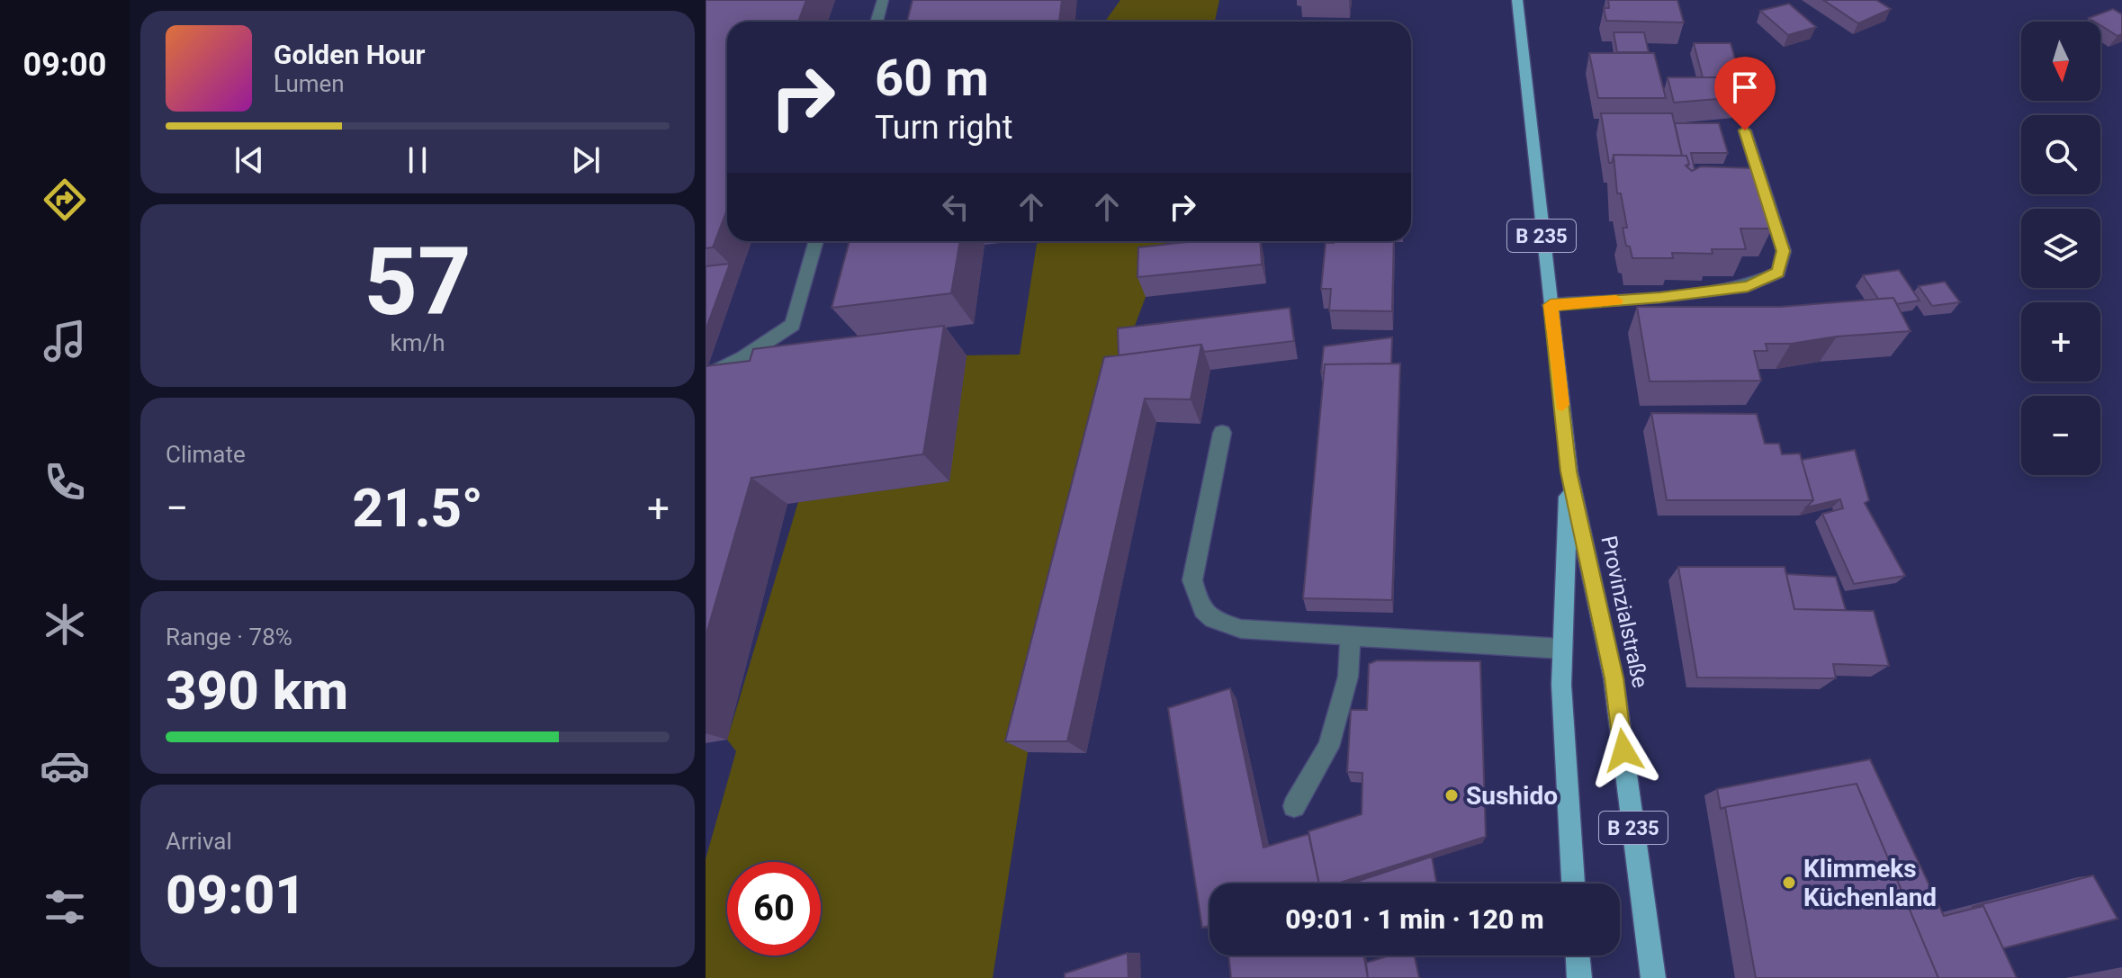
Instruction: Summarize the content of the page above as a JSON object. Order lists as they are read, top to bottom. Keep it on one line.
{"streets":{"main road":["B 235","Provinzialstraße"]},"places":["Sushido","Klimmeks Küchenland"],"north":"bottom","page":{"tabs":"09:00","map_buttons":["+","−"],"turn":["60 m","Turn right"],"song":["Golden Hour","Lumen"],"tile":[["57","km/h"],"Climate",["Range · 78%","390 km"],["Arrival","09:01"]],"heat":["−","21.5°","+"],"limit":"60","trip":"09:01 · 1 min · 120 m"}}
